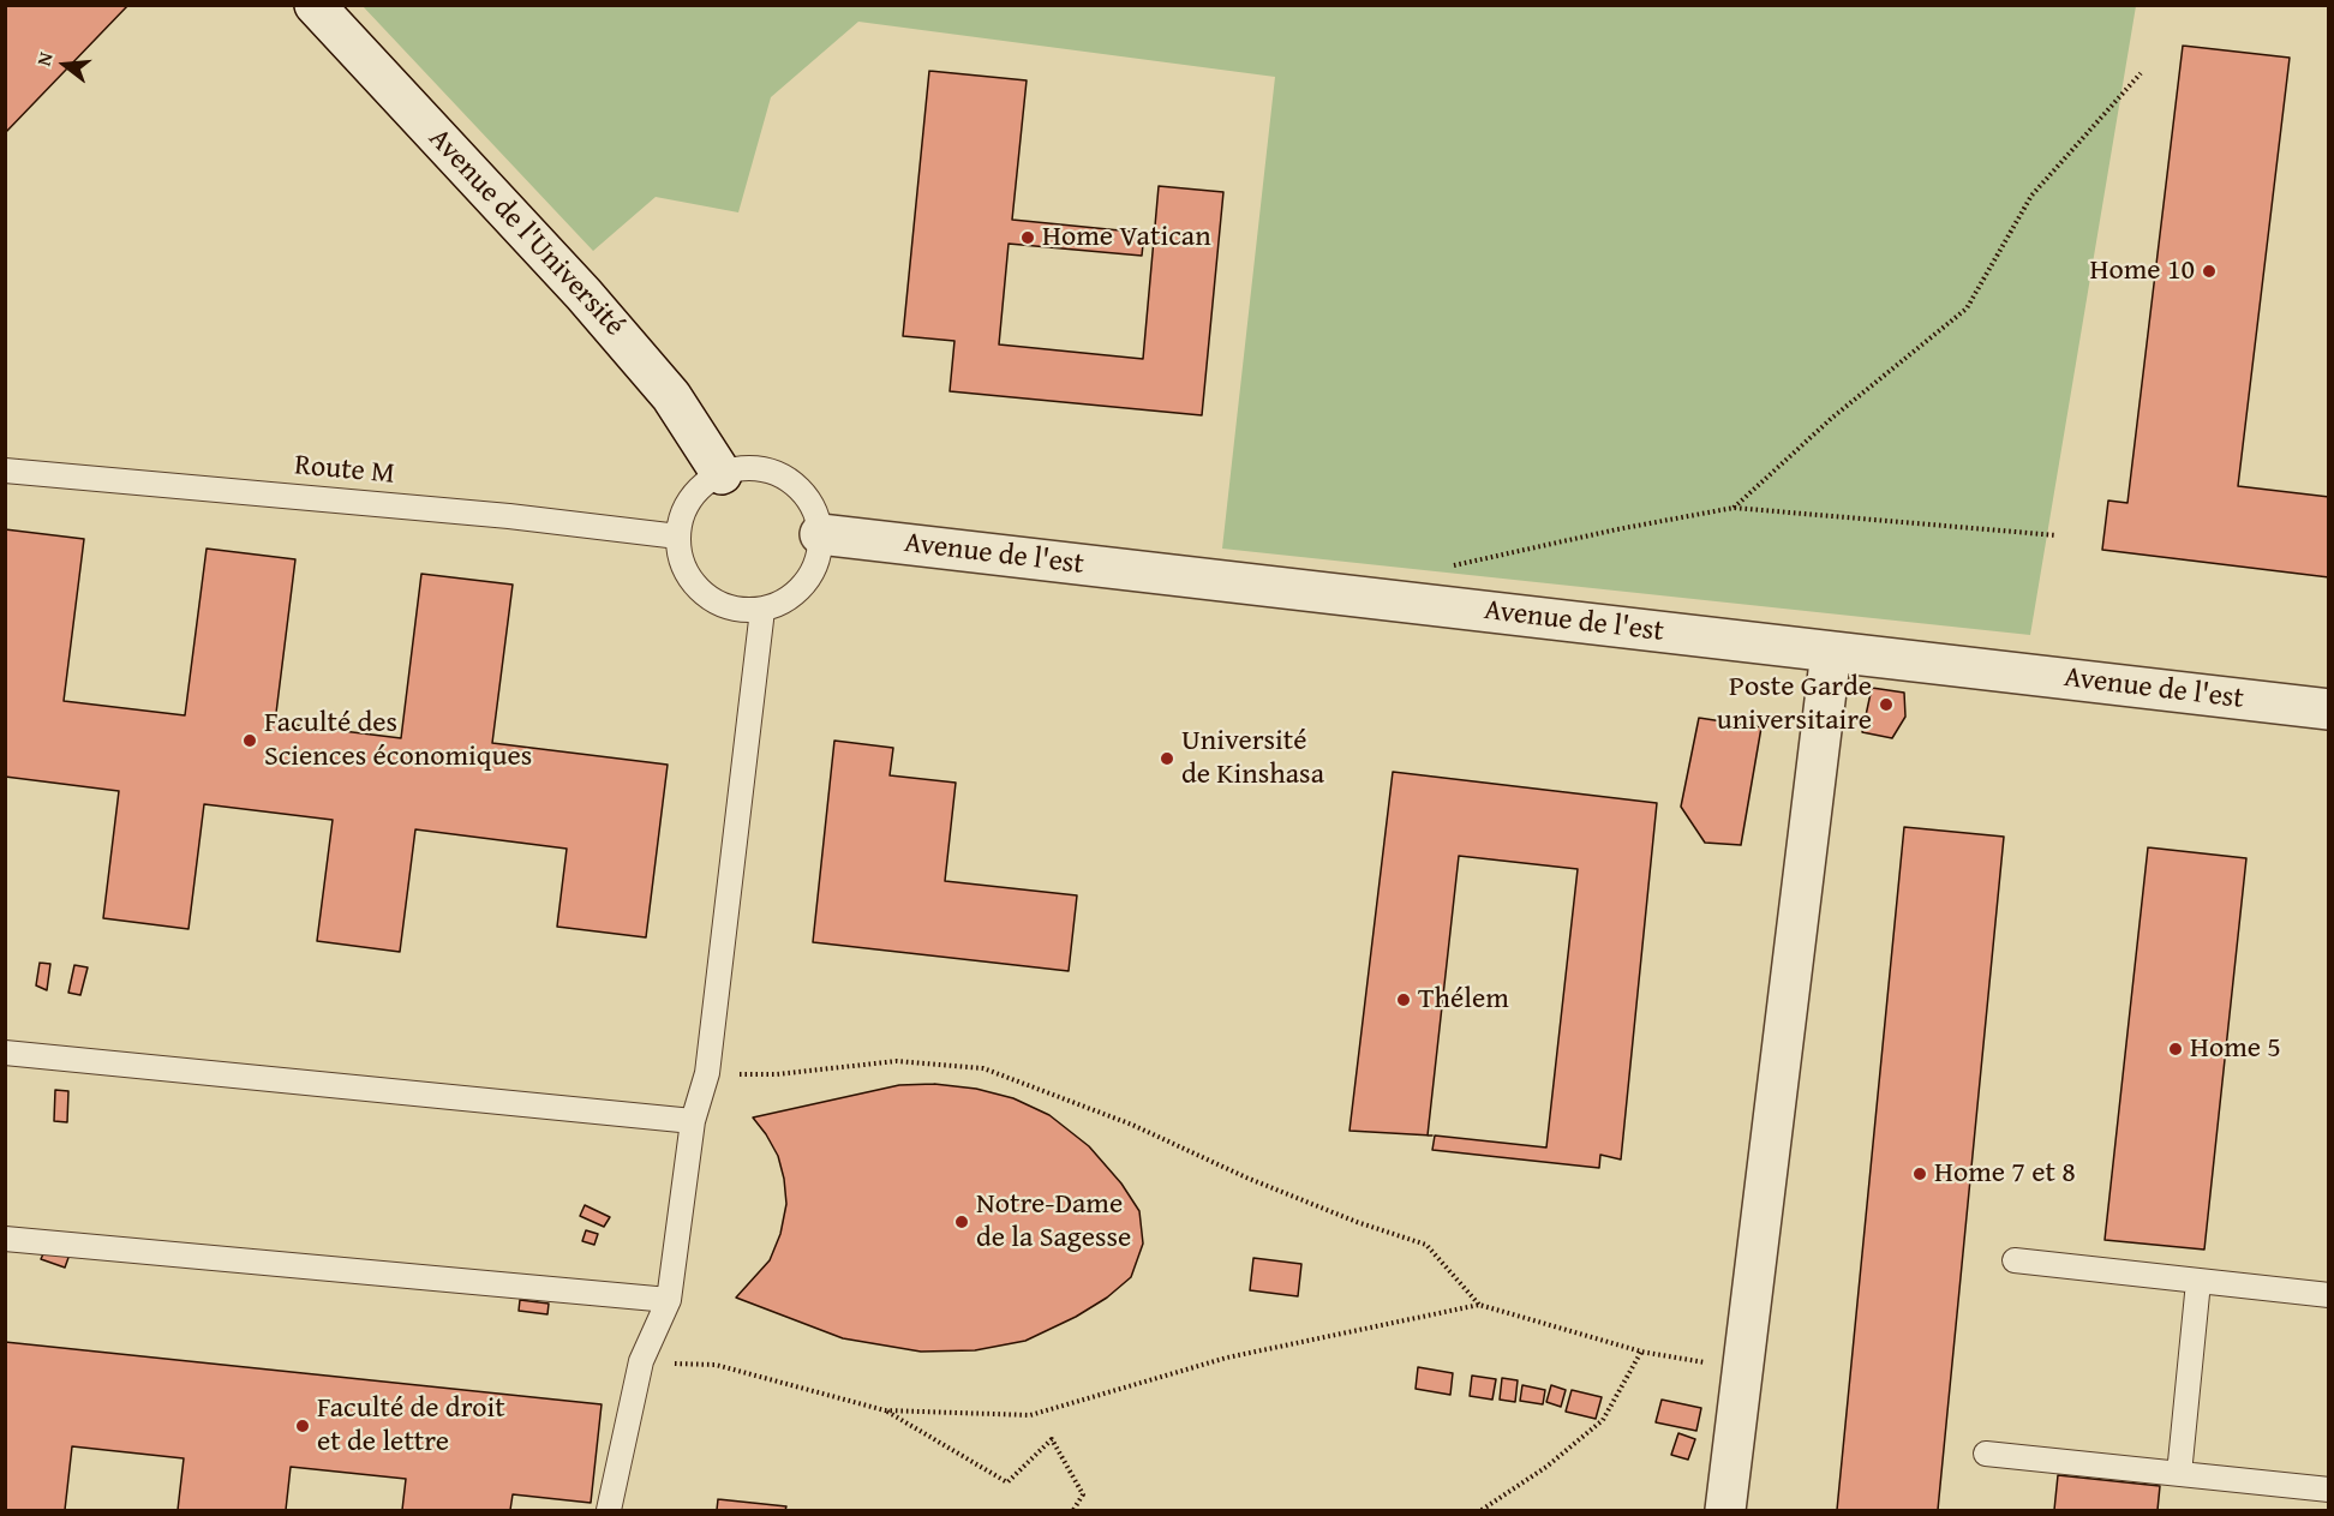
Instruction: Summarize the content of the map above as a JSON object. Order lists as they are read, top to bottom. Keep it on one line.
{"streets":{"street":["Avenue de l'Université","Avenue de l'est"],"lane":["Route M"]},"crossings":[["Avenue de l'Université","Route M"],["Avenue de l'Université","Avenue de l'est"],["Route M","Avenue de l'est"]],"places":["Home Vatican","Home 10","Poste Garde universitaire","Faculté des Sciences économiques","Université de Kinshasa","Thélem","Home 5","Home 7 et 8","Notre-Dame de la Sagesse","Faculté de droit et de lettre"],"north":"left"}
